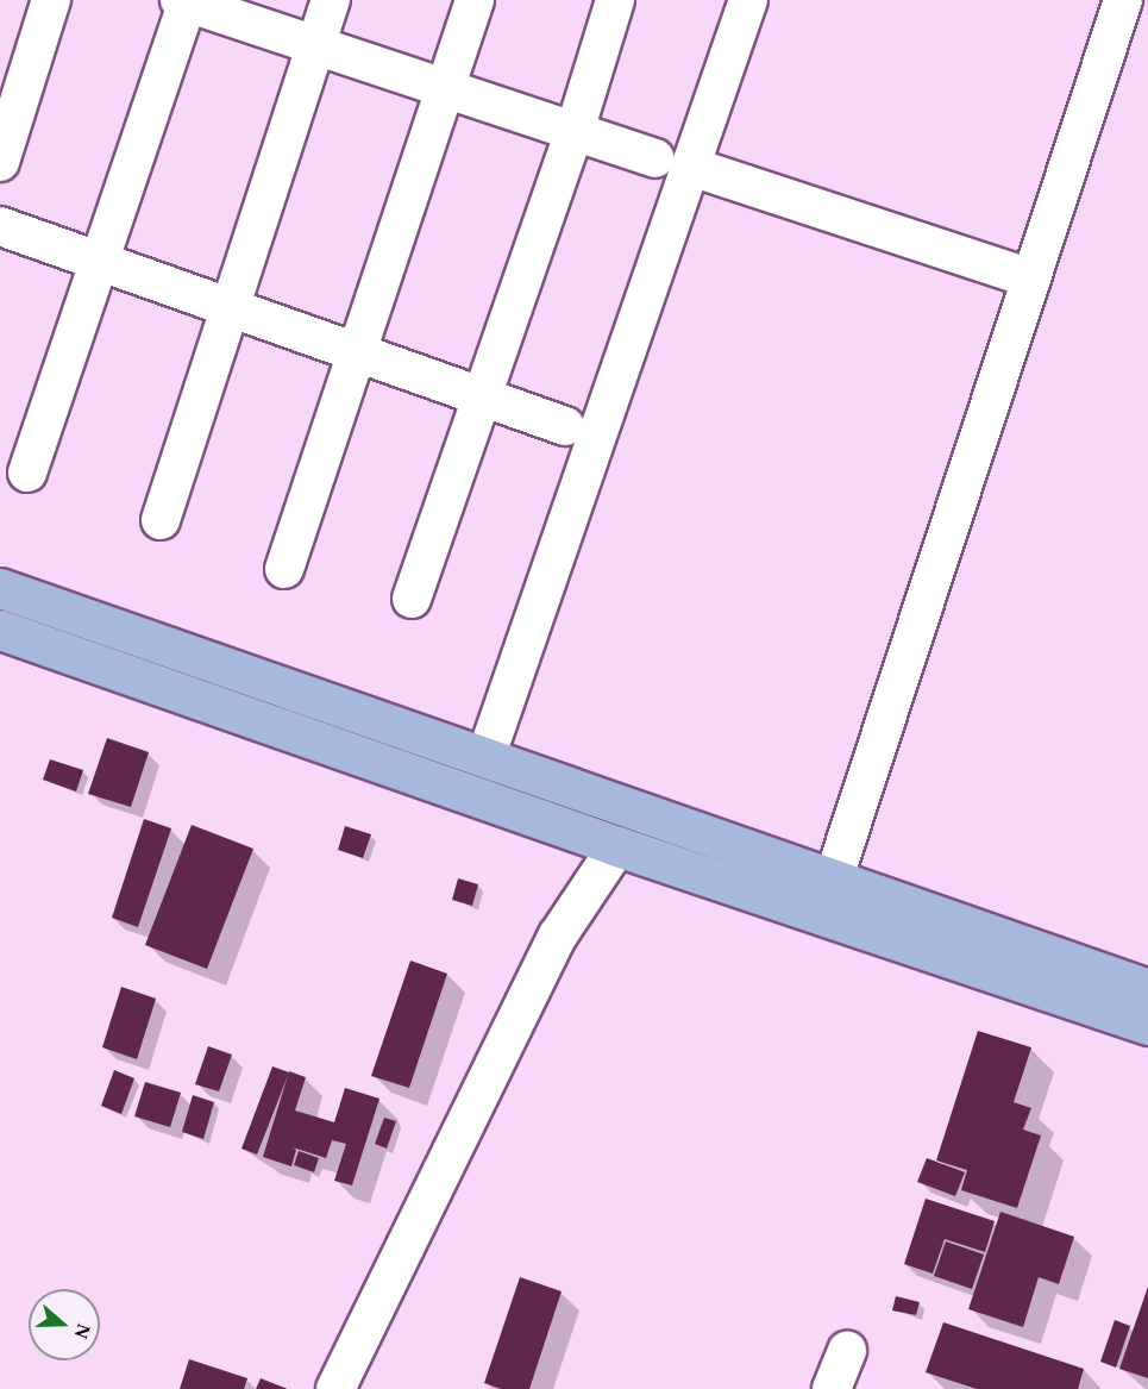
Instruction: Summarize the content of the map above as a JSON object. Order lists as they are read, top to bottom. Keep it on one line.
{"north":"right"}
